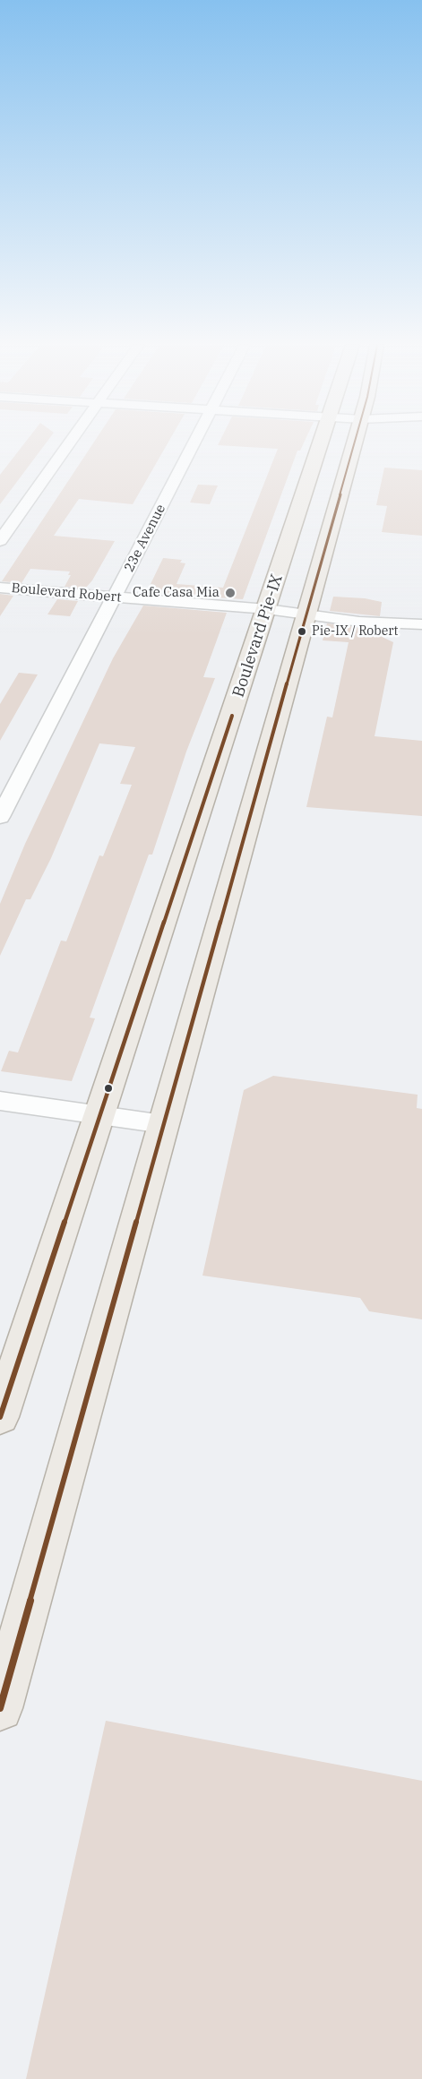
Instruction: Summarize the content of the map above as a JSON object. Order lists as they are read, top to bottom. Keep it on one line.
{"streets":{"main road":["Boulevard Pie-IX"],"street":["23e Avenue","Boulevard Robert"]},"crossings":[["23e Avenue","Boulevard Robert"],["Boulevard Robert","Boulevard Pie-IX"]],"places":["Cafe Casa Mia","Pie-IX / Robert"]}
